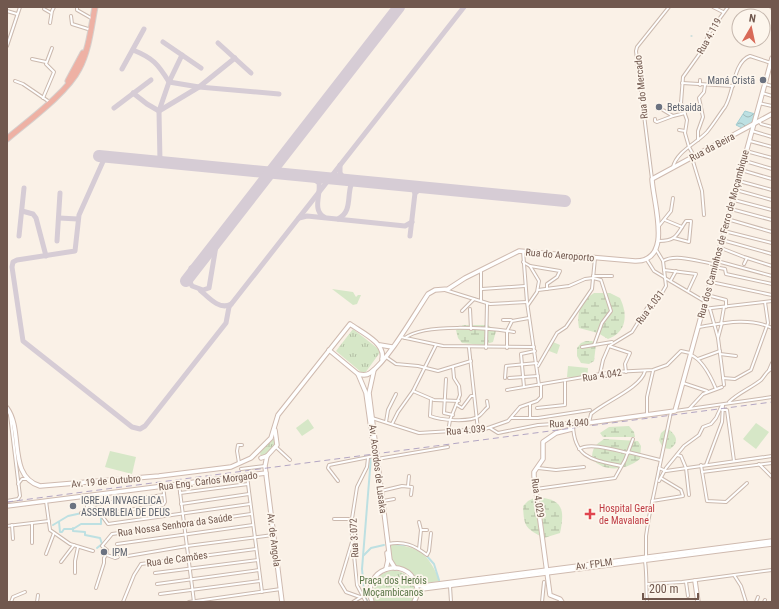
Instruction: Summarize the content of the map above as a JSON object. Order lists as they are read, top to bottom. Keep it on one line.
{"streets":{"main road":["Rua da Beira","Rua dos Caminhos de Ferro de Moçambique","Rua do Aeroporto","Rua 4.040","Av. Acordos de Lusaka","Av. 19 de Outubro","Rua Eng. Carlos Morgado","Rua 4.029","Av. de Angola","Av. FPLM"],"street":["Rua 4.119","Rua do Mercado","Rua 4.031","Rua 4.042","Rua 4.039","Rua Nossa Senhora da Saúde","Rua 3.072","Rua de Camões"]},"crossings":[["Rua 4.119","Rua da Beira"],["Rua do Mercado","Rua da Beira"],["Rua da Beira","Rua dos Caminhos de Ferro de Moçambique"],["Rua dos Caminhos de Ferro de Moçambique","Rua 4.042"],["Rua dos Caminhos de Ferro de Moçambique","Rua 4.040"],["Rua do Aeroporto","Rua 4.039"],["Rua do Aeroporto","Av. Acordos de Lusaka"],["Rua 4.042","Rua 4.039"],["Rua 4.040","Rua 4.039"],["Rua 4.040","Rua 4.029"],["Rua 4.039","Av. Acordos de Lusaka"],["Rua Eng. Carlos Morgado","Av. de Angola"],["Rua 4.029","Av. FPLM"]],"parks":["Praça dos Heróis Moçambicanos"],"places":{"other":["Maná Cristã","Betsaida","IGREJA INVAGELICA ASSEMBLEIA DE DEUS","IPM"],"health":["Hospital Geral de Mavalane"]},"scale_bar":"200 m","north":"top"}
